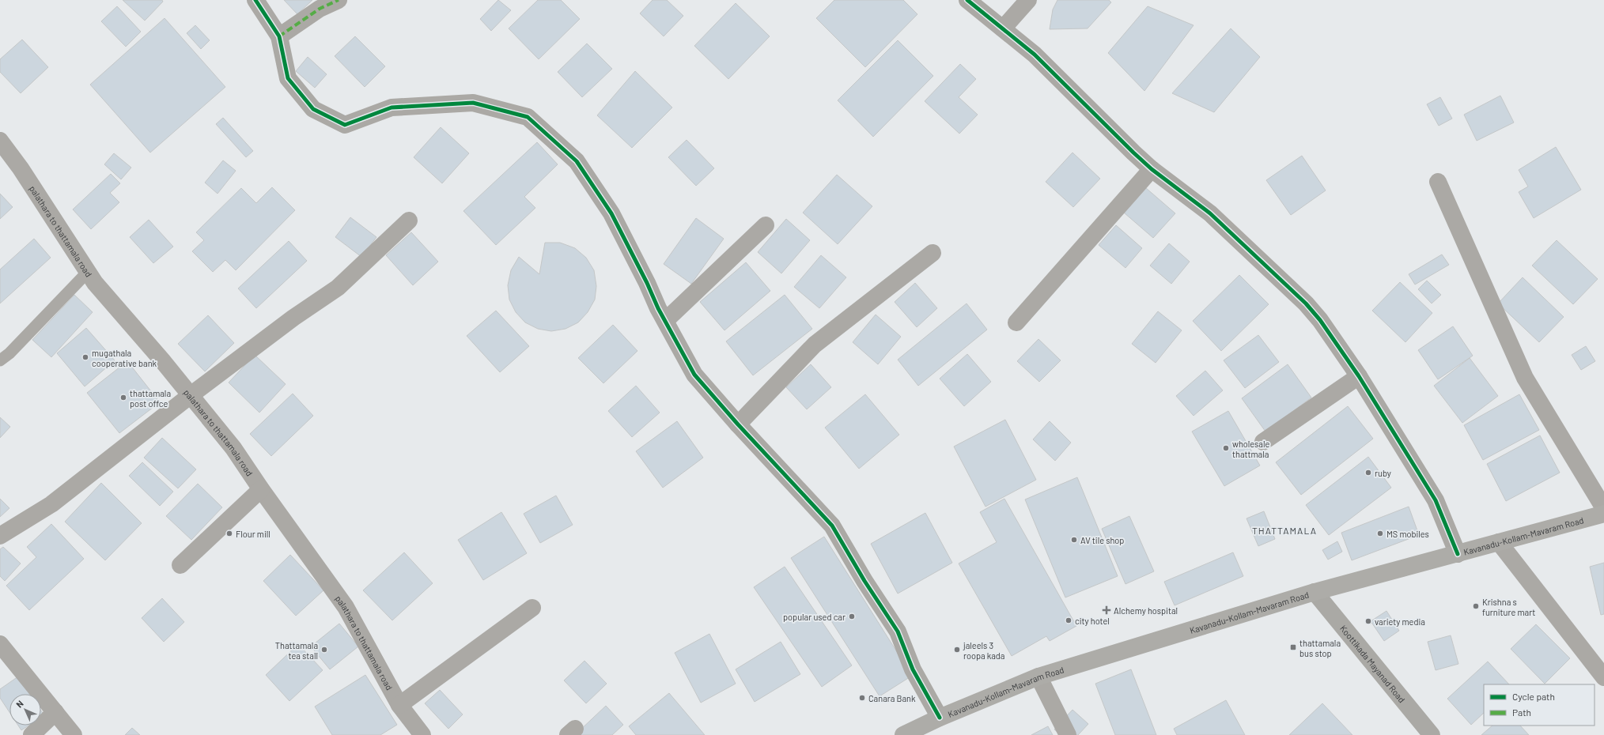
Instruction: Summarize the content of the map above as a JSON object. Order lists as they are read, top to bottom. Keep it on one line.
{"streets":{"main road":["Kavanadu-Kollam-Mavaram Road","Koottikada Mayanad Road"],"street":["palathara to thattamala road"]},"crossings":[["Kavanadu-Kollam-Mavaram Road","Koottikada Mayanad Road"]],"districts":["THATTAMALA"],"places":{"other":["mugathala cooperative bank","thattamala post offce","wholesale thattmala","ruby","Flour mill","MS mobiles","AV tile shop","Krishna s furniture mart","popular used car","city hotel","variety media","Thattamala tea stall","jaleels 3 roopa kada","Canara Bank"],"health":["Alchemy hospital"],"transit":["thattamala bus stop"]},"legend":["Cycle path","Path"],"north":"top left"}
